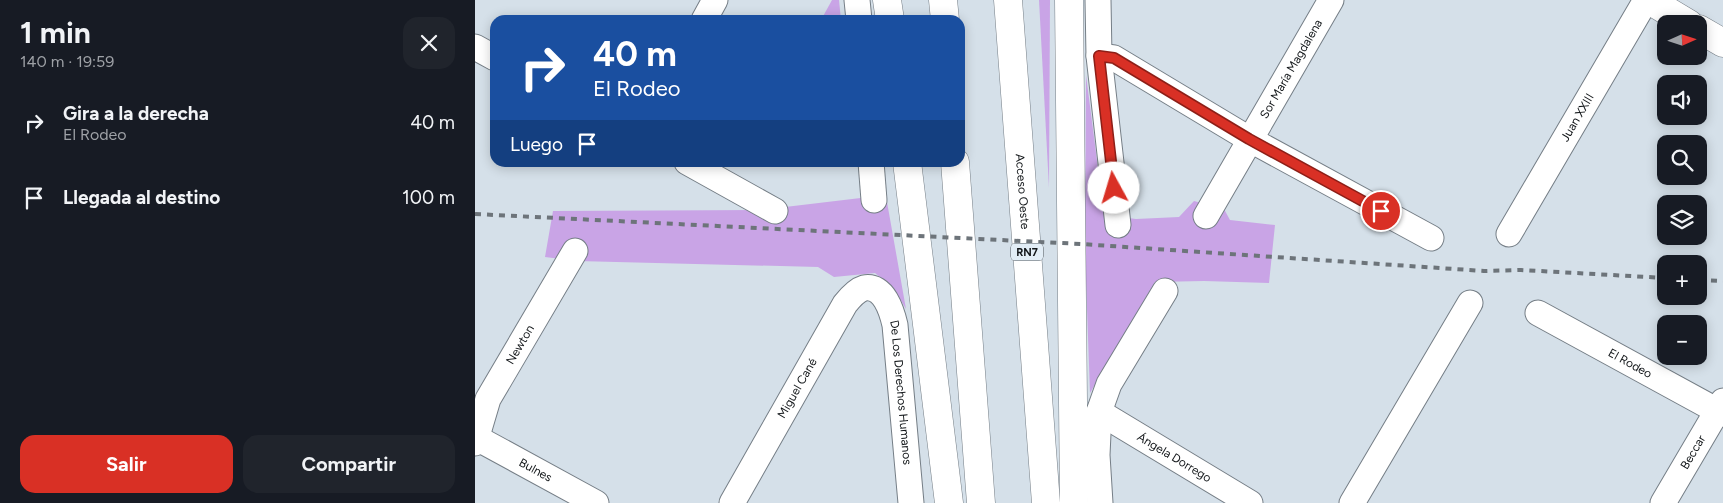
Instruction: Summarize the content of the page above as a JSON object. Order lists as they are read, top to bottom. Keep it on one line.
{"streets":{"main road":["Acceso Oeste","RN7"],"street":["Sor María Magdalena","Juan XXIII","Newton","El Rodeo","Miguel Cané","De Los Derechos Humanos","Beccar","Ángela Dorrego","Bulnes"]},"crossings":[["Newton","Bulnes"],["El Rodeo","Beccar"],["Miguel Cané","De Los Derechos Humanos"]],"north":"right","page":{"heading":["1 min","140 m · 19:59"],"map_buttons":["+","−"],"turn":["40 m","El Rodeo"],"list":[{"name":"Gira a la derecha","note":"El Rodeo","value":"40 m"},{"name":"Llegada al destino","value":"100 m"}],"then":"Luego","buttons":["Salir","Compartir"]}}
